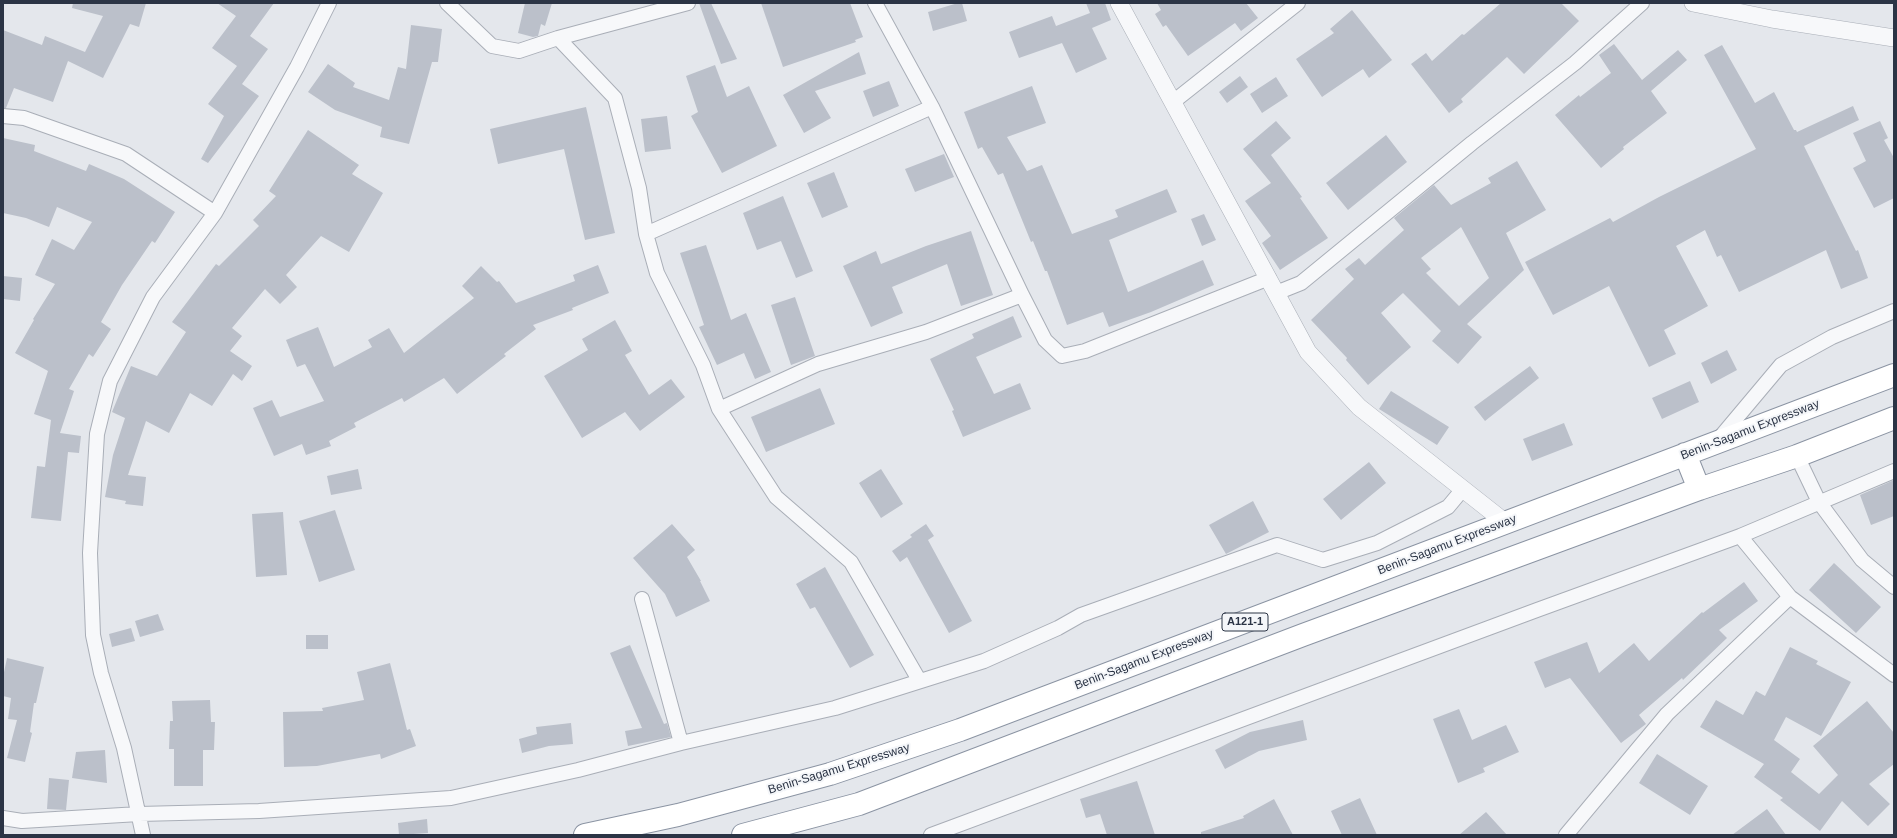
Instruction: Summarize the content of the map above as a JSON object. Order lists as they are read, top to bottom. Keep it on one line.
{"streets":{"highway":["Benin-Sagamu Expressway","A121-1"]}}
